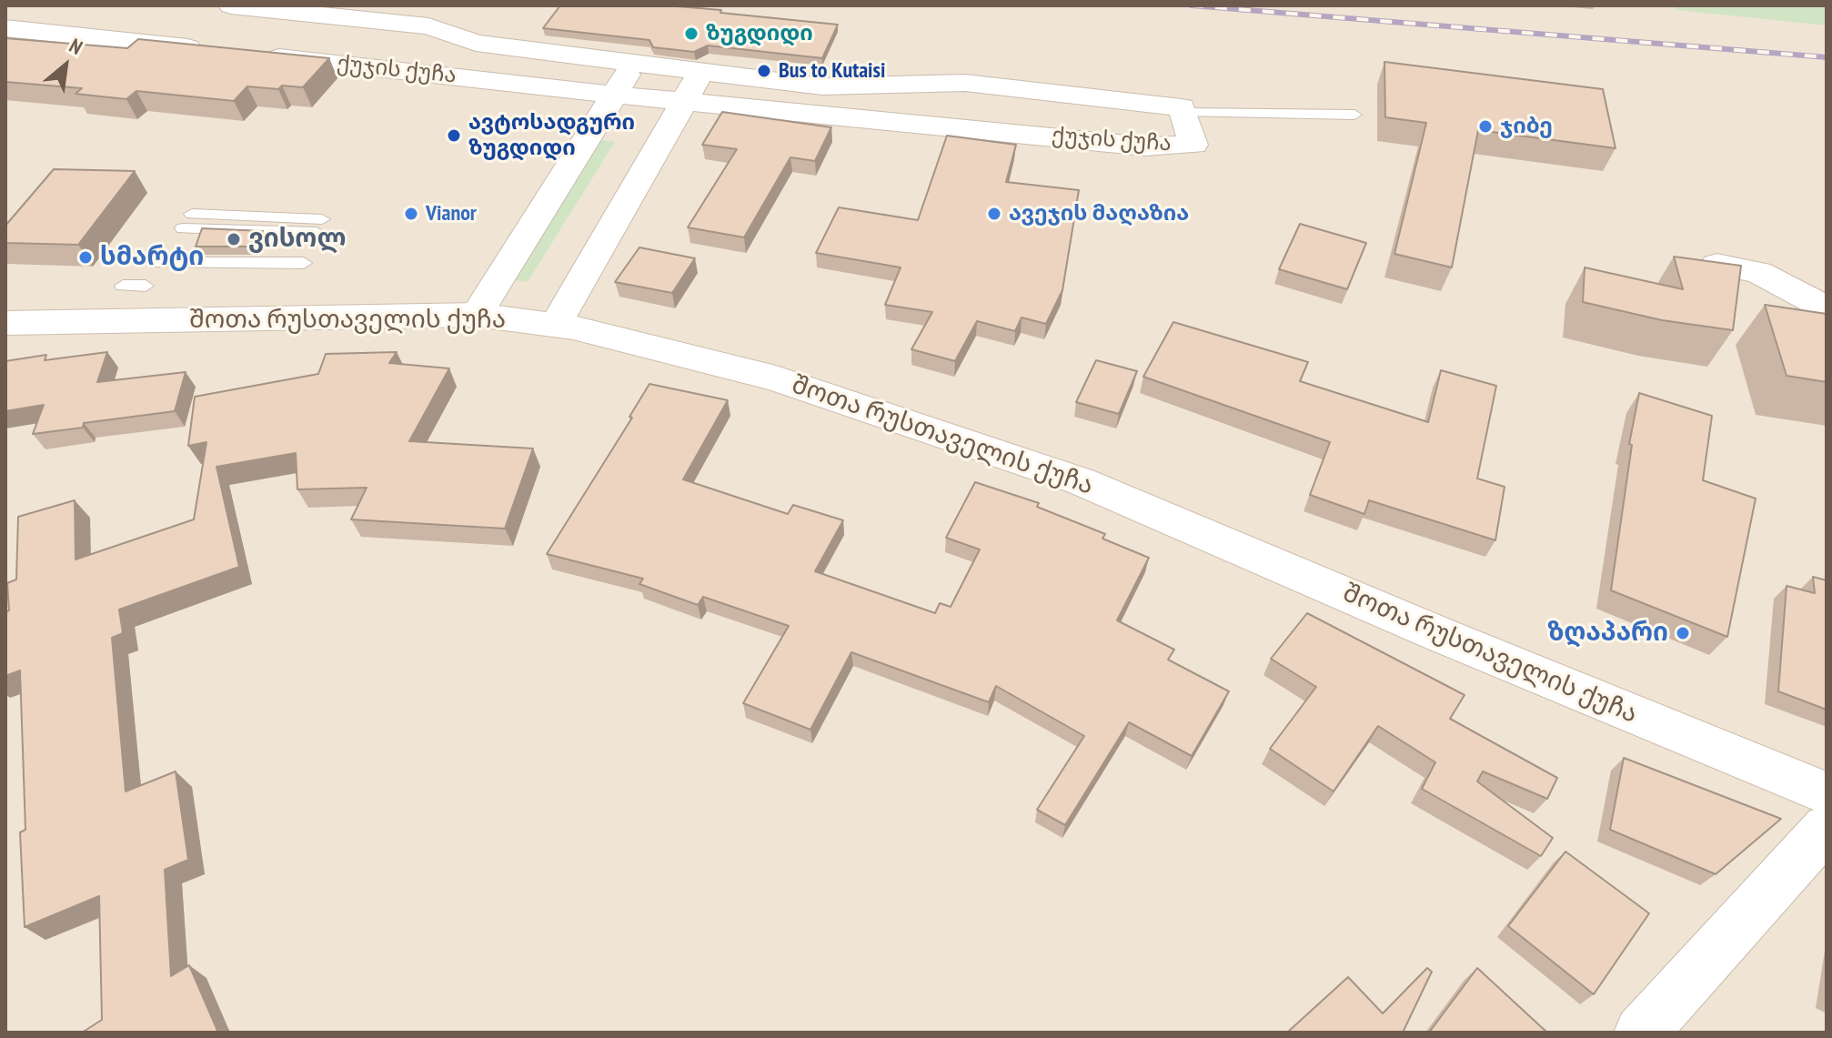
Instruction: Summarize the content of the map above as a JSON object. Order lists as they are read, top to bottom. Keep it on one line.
{"streets":{"street":["ქუჯის ქუჩა","შოთა რუსთაველის ქუჩა"]},"places":["ზუგდიდი","Bus to Kutaisi","ჯიბე","ავტოსადგური ზუგდიდი","Vianor","ავეჯის მაღაზია","ვისოლ","სმარტი","ზღაპარი"],"north":"top right"}
